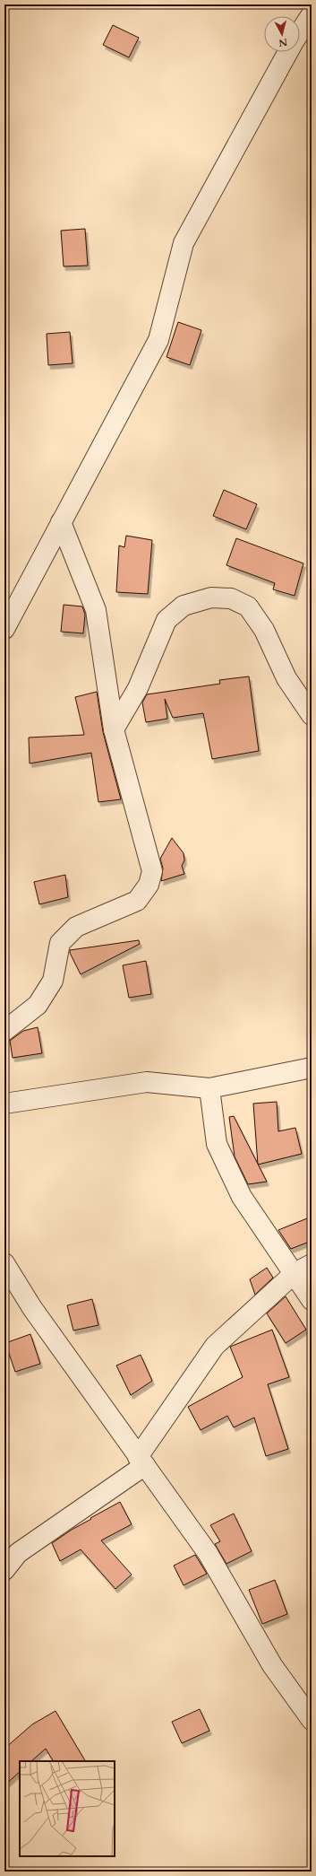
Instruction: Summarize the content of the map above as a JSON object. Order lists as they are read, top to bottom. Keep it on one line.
{"north":"bottom"}
